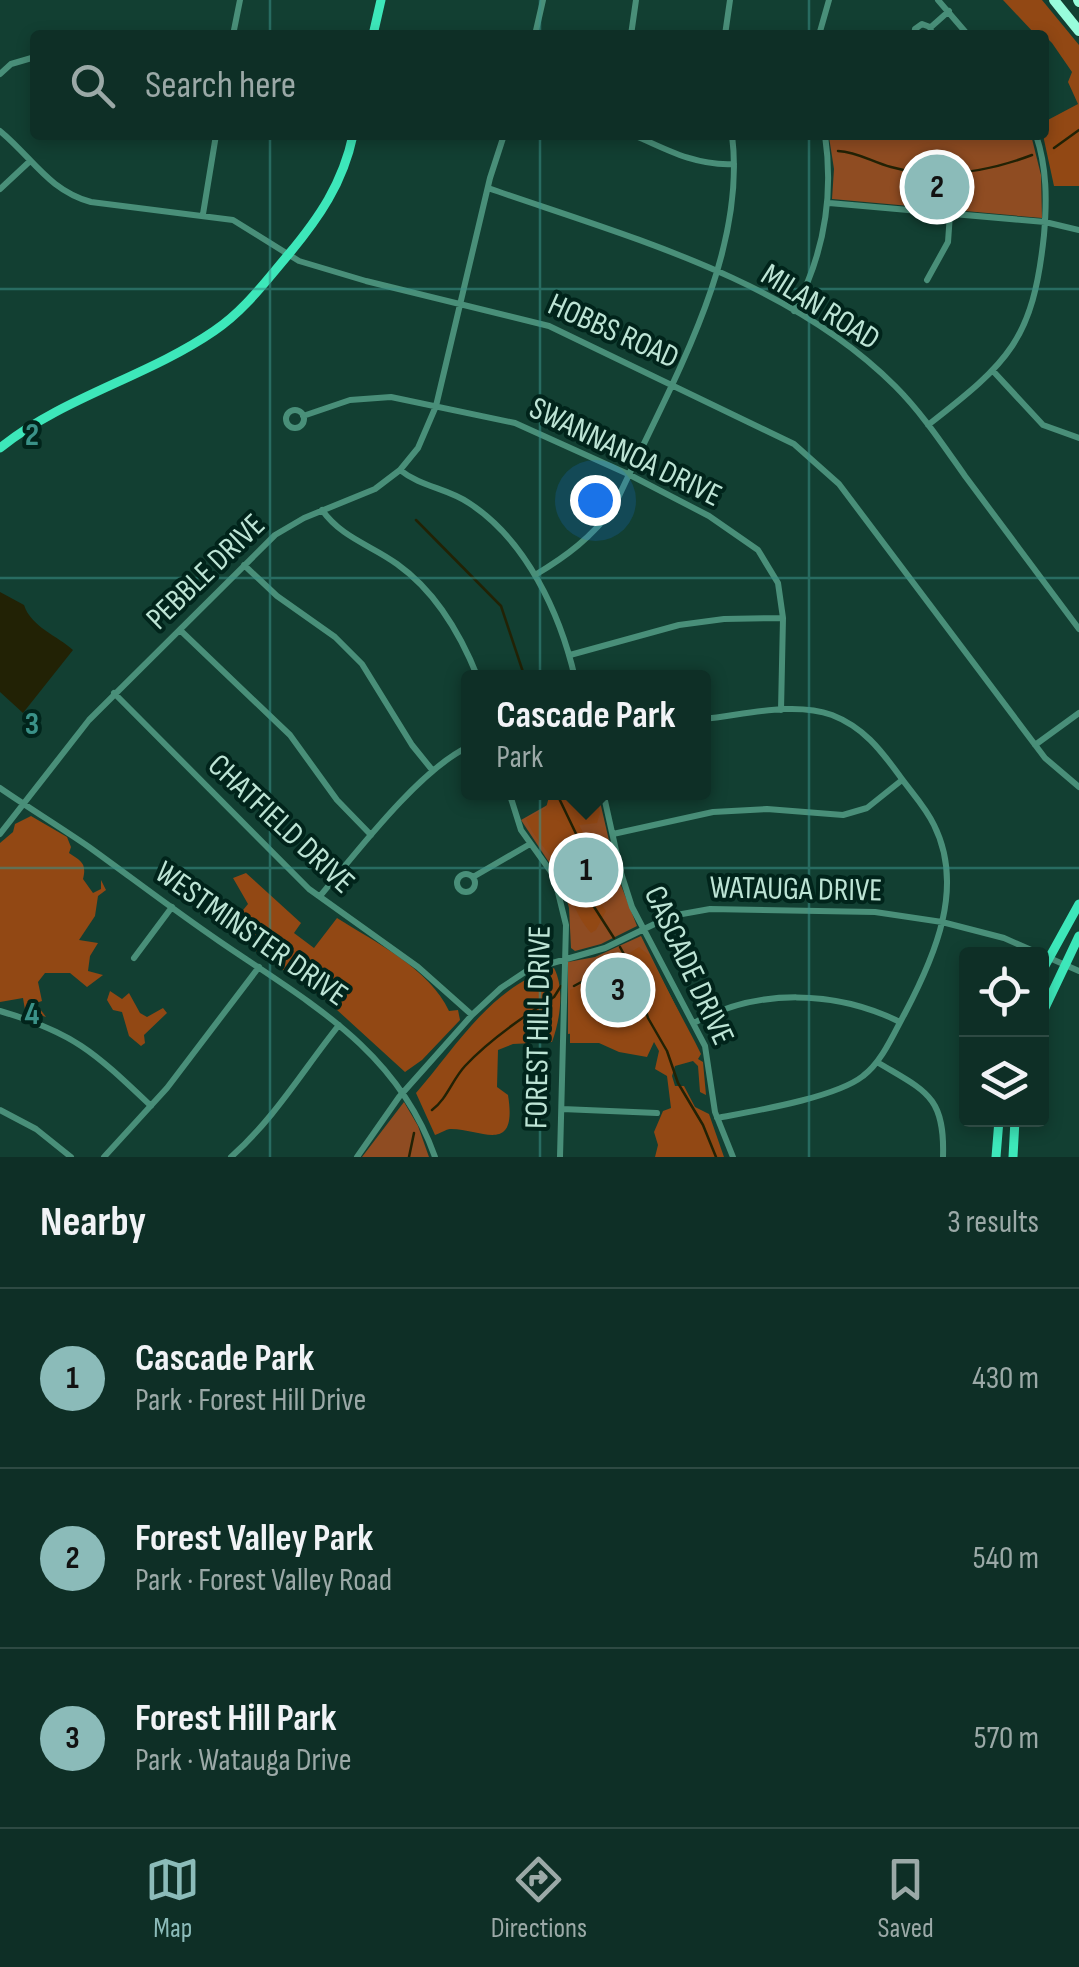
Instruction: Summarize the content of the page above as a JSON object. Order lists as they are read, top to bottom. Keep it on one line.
{"streets":{"street":["MILAN ROAD","HOBBS ROAD","SWANNANOA DRIVE","PEBBLE DRIVE","CHATFIELD DRIVE","WATAUGA DRIVE","WESTMINSTER DRIVE","CASCADE DRIVE","FOREST HILL DRIVE"]},"crossings":[["MILAN ROAD","PEBBLE DRIVE"],["HOBBS ROAD","PEBBLE DRIVE"],["SWANNANOA DRIVE","PEBBLE DRIVE"],["PEBBLE DRIVE","CHATFIELD DRIVE"],["PEBBLE DRIVE","WESTMINSTER DRIVE"],["CHATFIELD DRIVE","WATAUGA DRIVE"],["WATAUGA DRIVE","WESTMINSTER DRIVE"],["WATAUGA DRIVE","CASCADE DRIVE"],["WATAUGA DRIVE","FOREST HILL DRIVE"]],"page":{"search":"Search here","pins":["2","1","3"],"popup":["Cascade Park","Park"],"heading":["Nearby","3 results"],"list":[{"mark":"1","name":"Cascade Park","note":"Park · Forest Hill Drive","value":"430 m"},{"mark":"2","name":"Forest Valley Park","note":"Park · Forest Valley Road","value":"540 m"},{"mark":"3","name":"Forest Hill Park","note":"Park · Watauga Drive","value":"570 m"}],"nav":["Map","Directions","Saved"]},"grid":{"rows":["2","3","4"]}}
